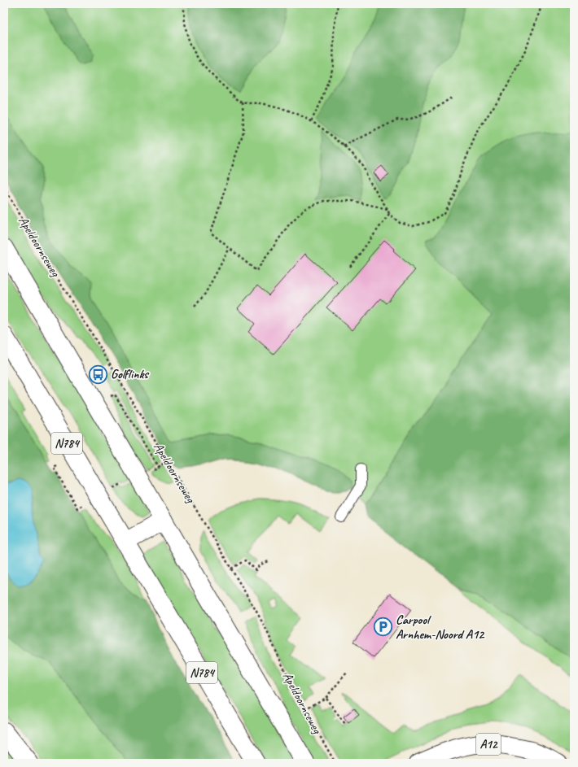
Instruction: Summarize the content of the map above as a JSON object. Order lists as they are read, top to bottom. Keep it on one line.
{"streets":{"main road":["Apeldoornseweg","N784","A12"]},"places":{"bus stop":["Golflinks"],"parking":["Carpool Arnhem-Noord A12"]}}
